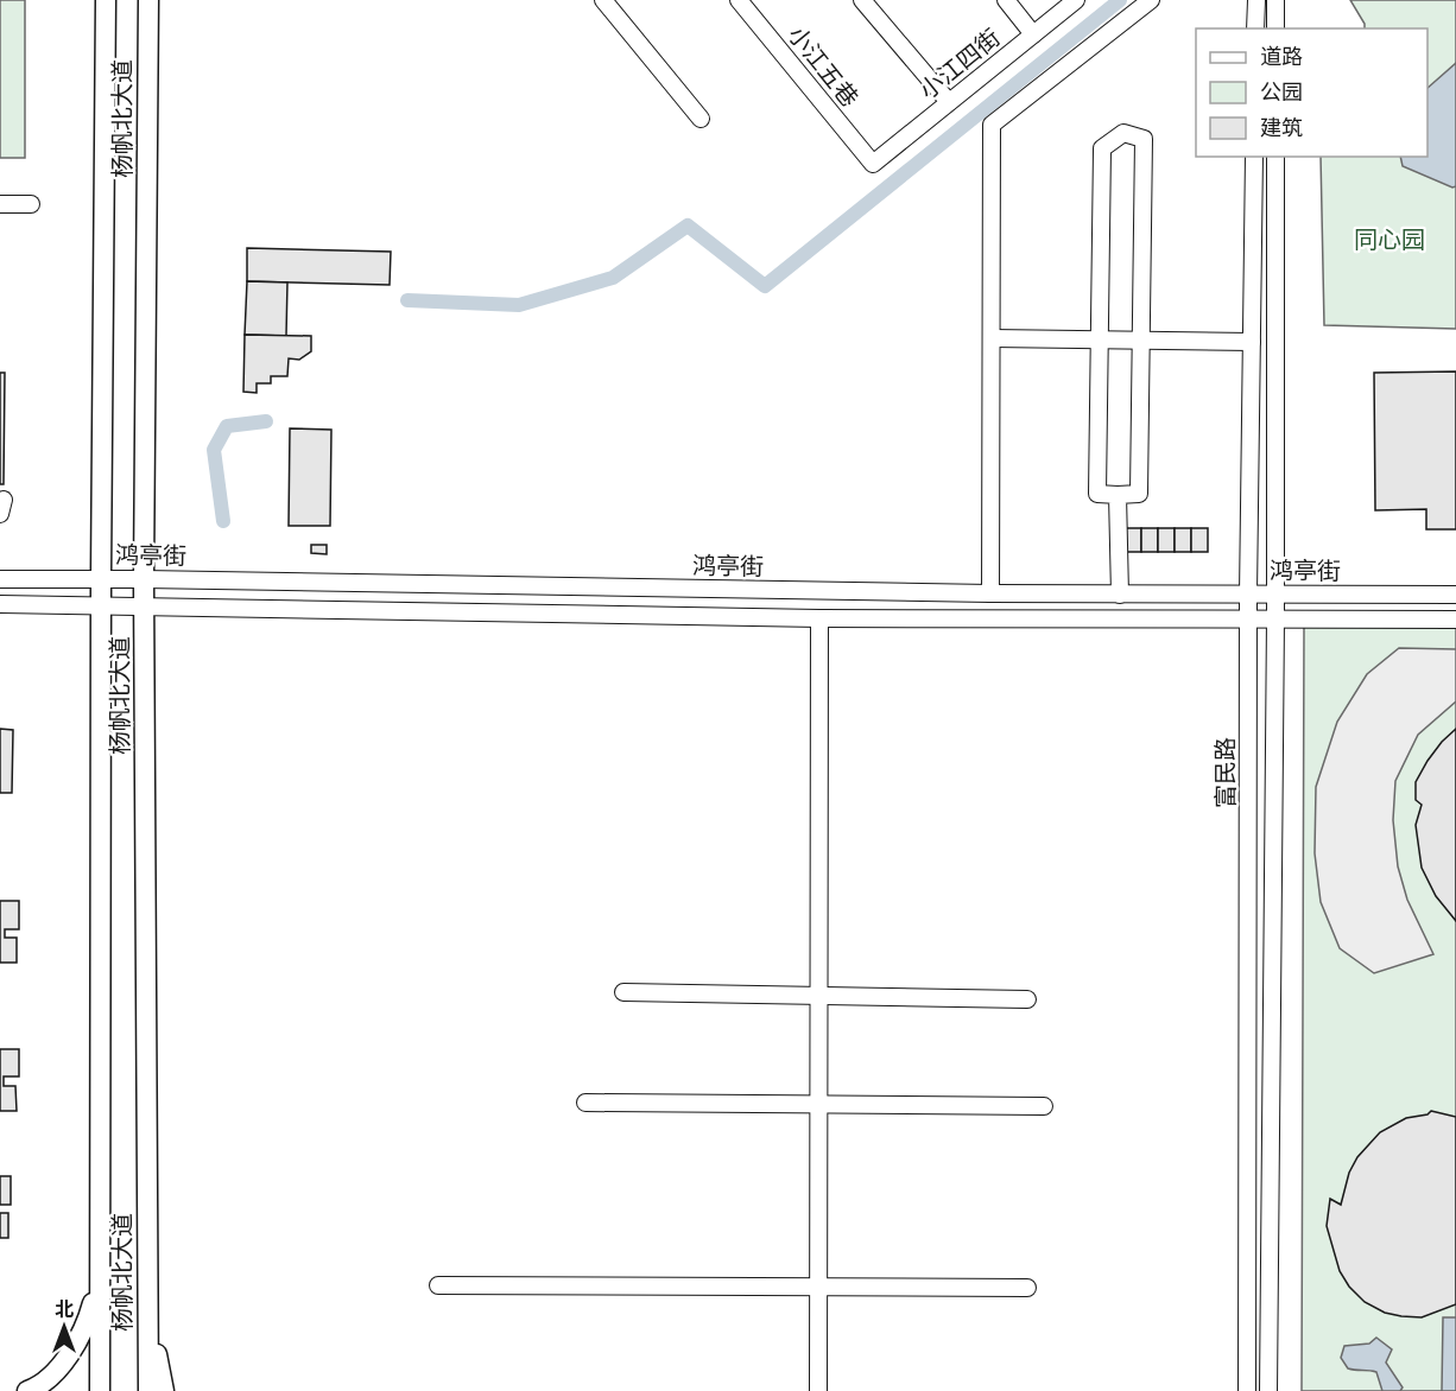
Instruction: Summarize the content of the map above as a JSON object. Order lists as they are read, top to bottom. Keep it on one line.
{"streets":{"main road":["杨帆北大道"],"street":["小江四街","小江五巷","鸿亭街","富民路"]},"crossings":[["小江四街","小江五巷"],["杨帆北大道","鸿亭街"],["鸿亭街","富民路"]],"parks":["同心园"],"legend":["道路","公园","建筑"],"north":"top"}
